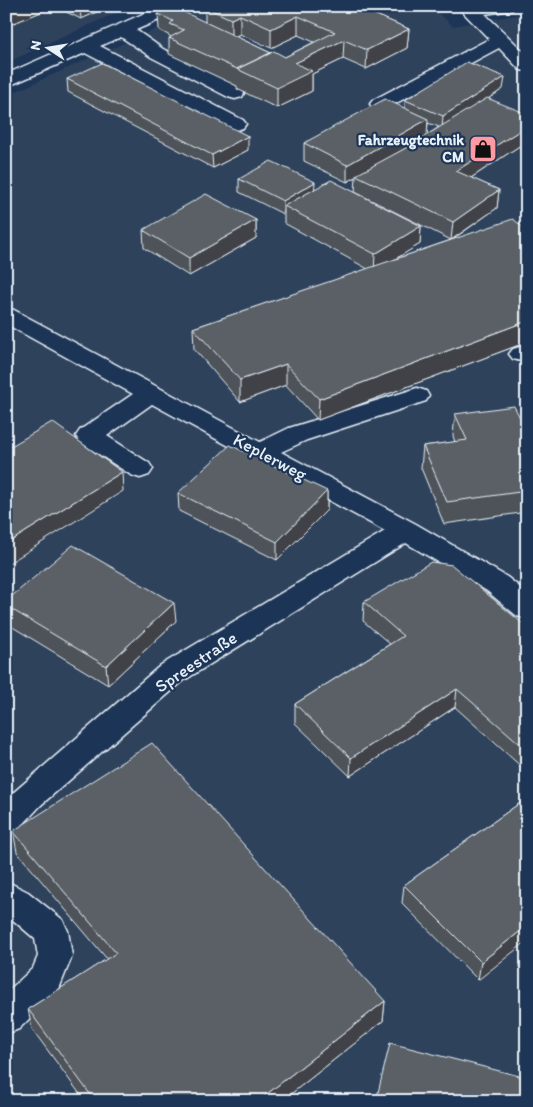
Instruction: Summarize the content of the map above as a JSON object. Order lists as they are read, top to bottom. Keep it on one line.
{"streets":{"street":["Keplerweg","Spreestraße"]},"crossings":[["Keplerweg","Spreestraße"]],"places":{"shop":["Fahrzeugtechnik CM"]},"north":"left"}
